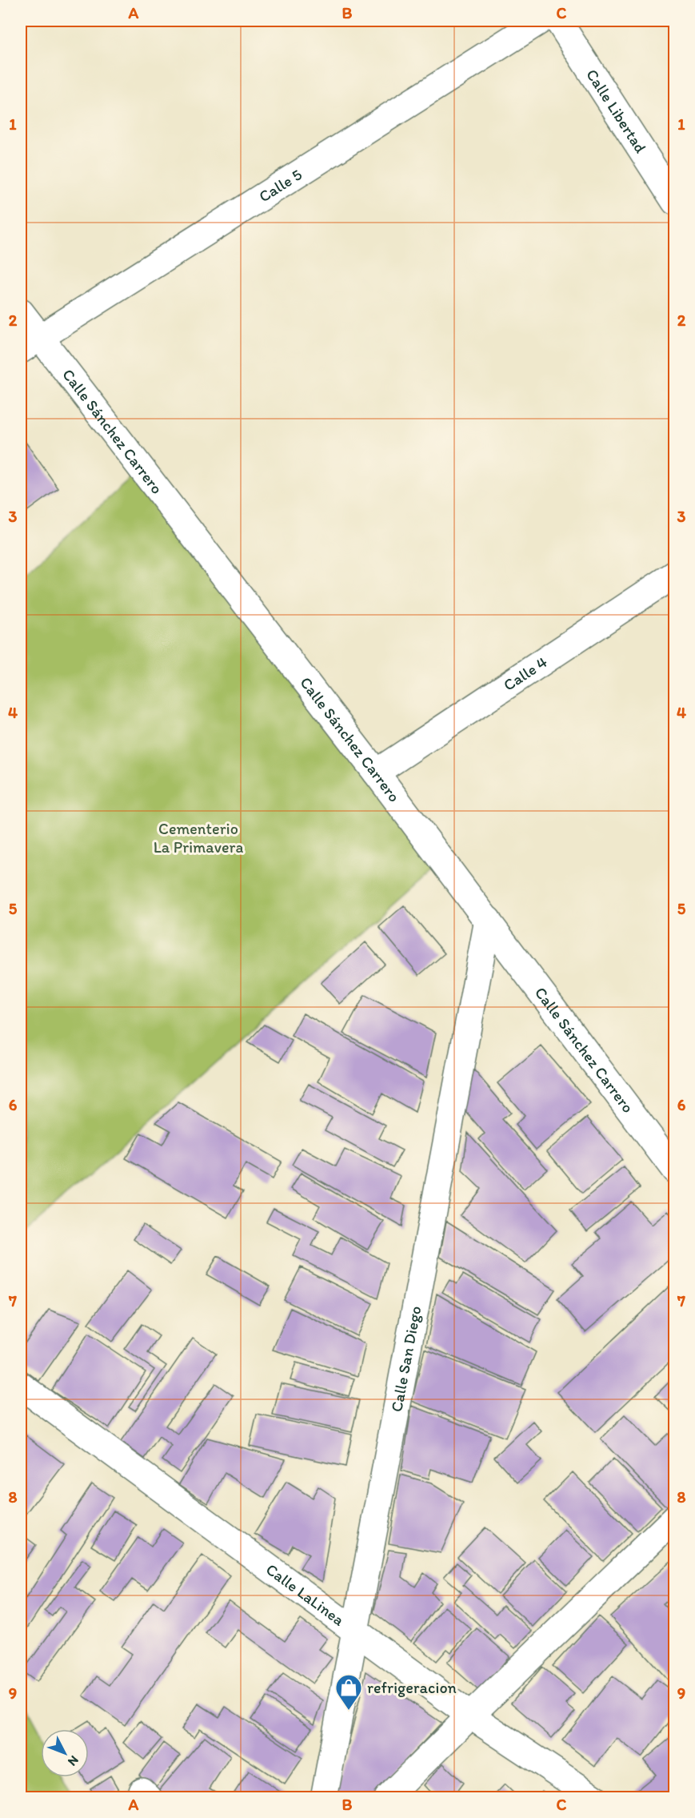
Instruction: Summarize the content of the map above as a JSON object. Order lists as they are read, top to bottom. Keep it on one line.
{"streets":{"street":["Calle Libertad","Calle 5","Calle Sánchez Carrero","Calle 4","Calle San Diego","Calle LaLinea"]},"crossings":[["Calle 5","Calle Sánchez Carrero"],["Calle Sánchez Carrero","Calle 4"],["Calle Sánchez Carrero","Calle San Diego"],["Calle San Diego","Calle LaLinea"]],"parks":["Cementerio La Primavera"],"places":{"shop":["refrigeracion"]},"north":"bottom right","grid":{"columns":["A","B","C"],"rows":["1","2","3","4","5","6","7","8","9"]}}
